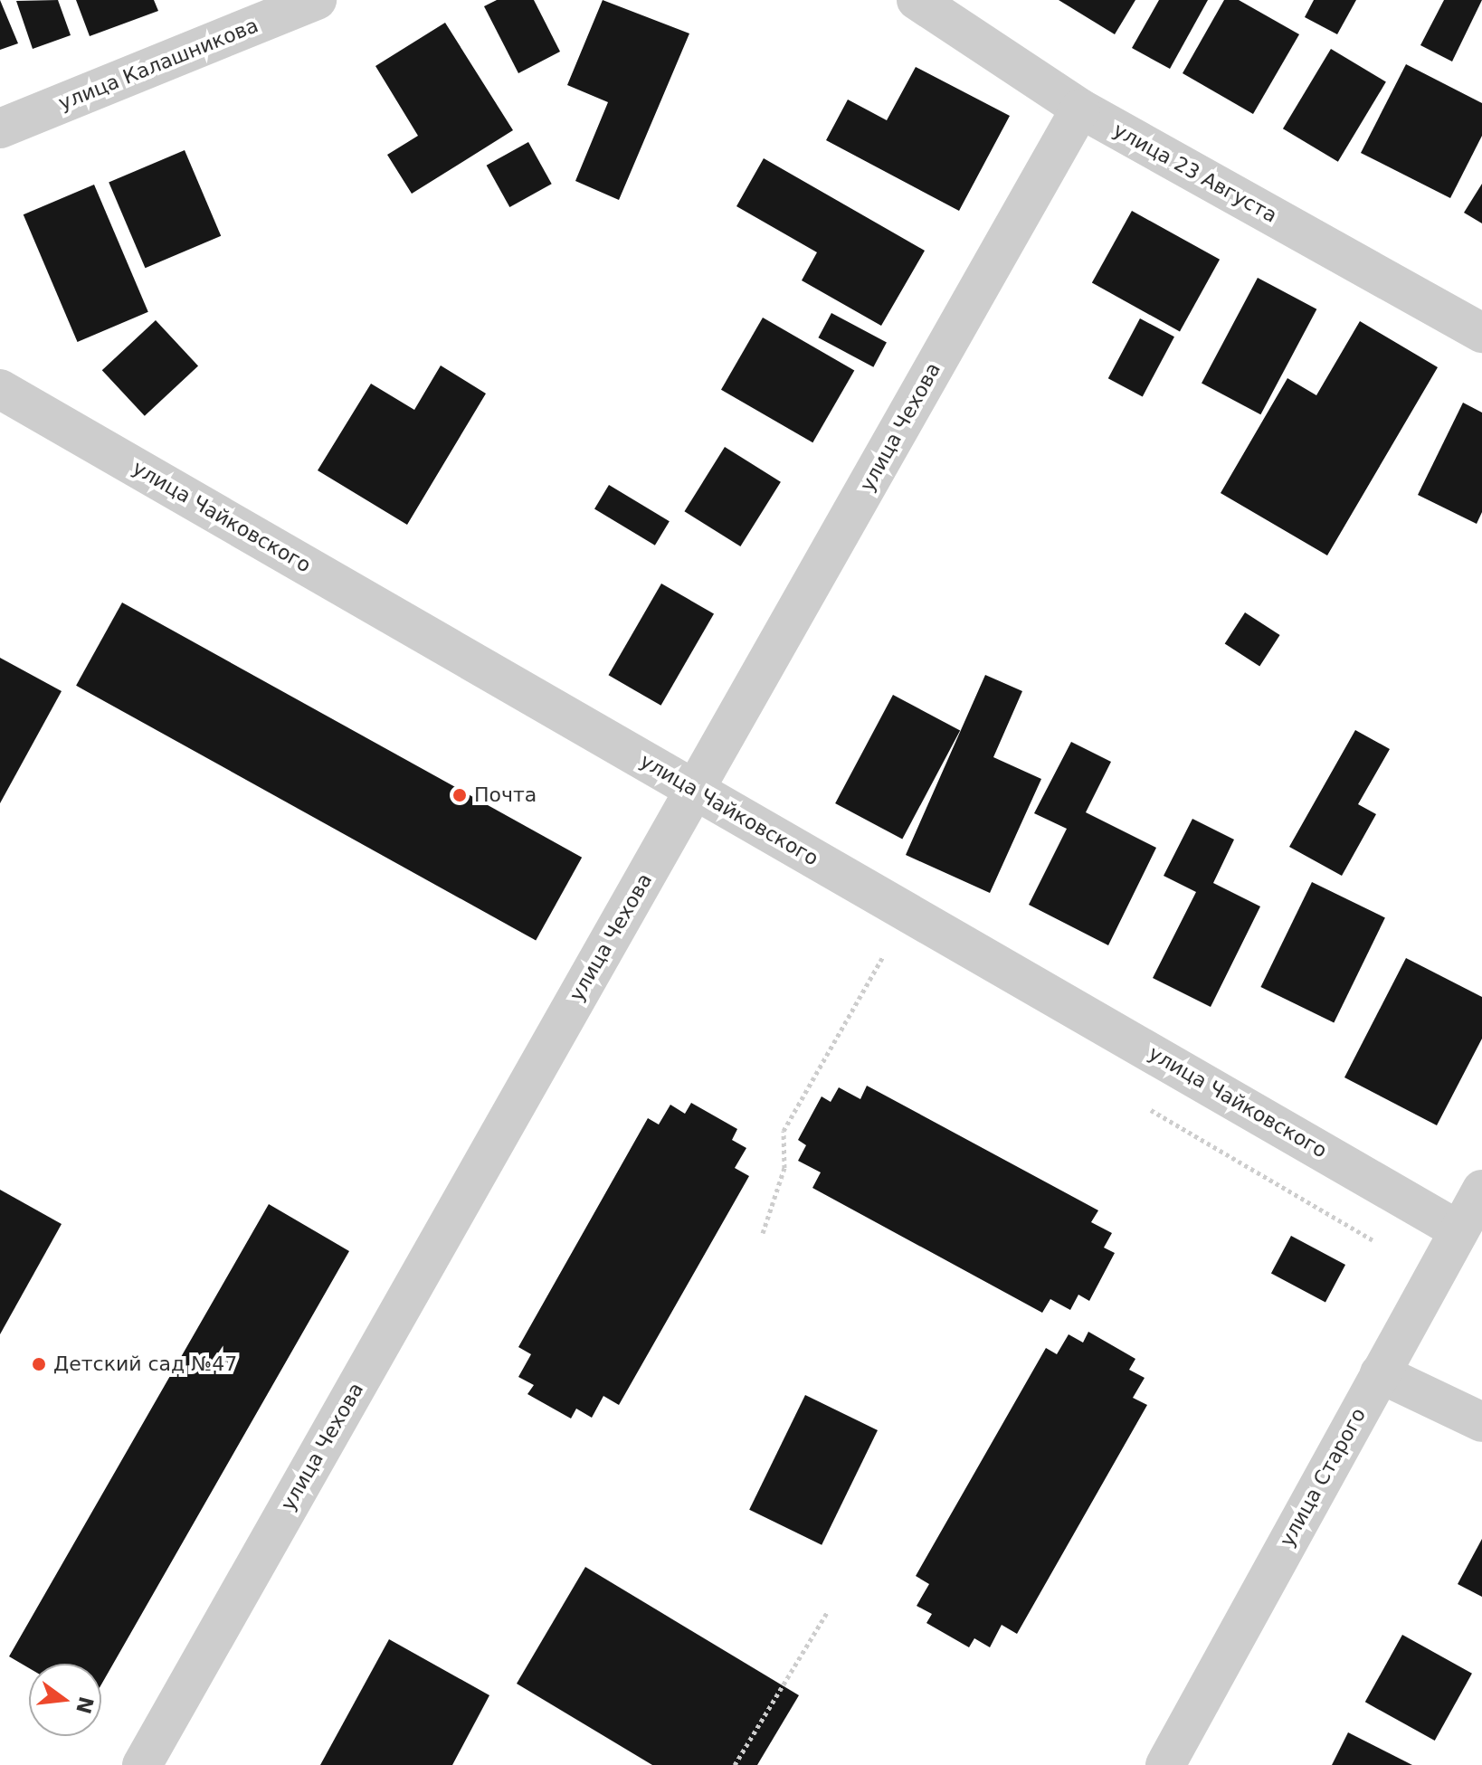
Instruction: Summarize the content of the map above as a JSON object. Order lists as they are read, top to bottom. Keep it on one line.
{"streets":{"street":["улица Калашникова","улица 23 Августа","улица Чехова","улица Чайковского","улица Старого"]},"crossings":[["улица 23 Августа","улица Чехова"],["улица Чехова","улица Чайковского"],["улица Чайковского","улица Старого"]],"places":["Почта","Детский сад №47"],"north":"right"}
